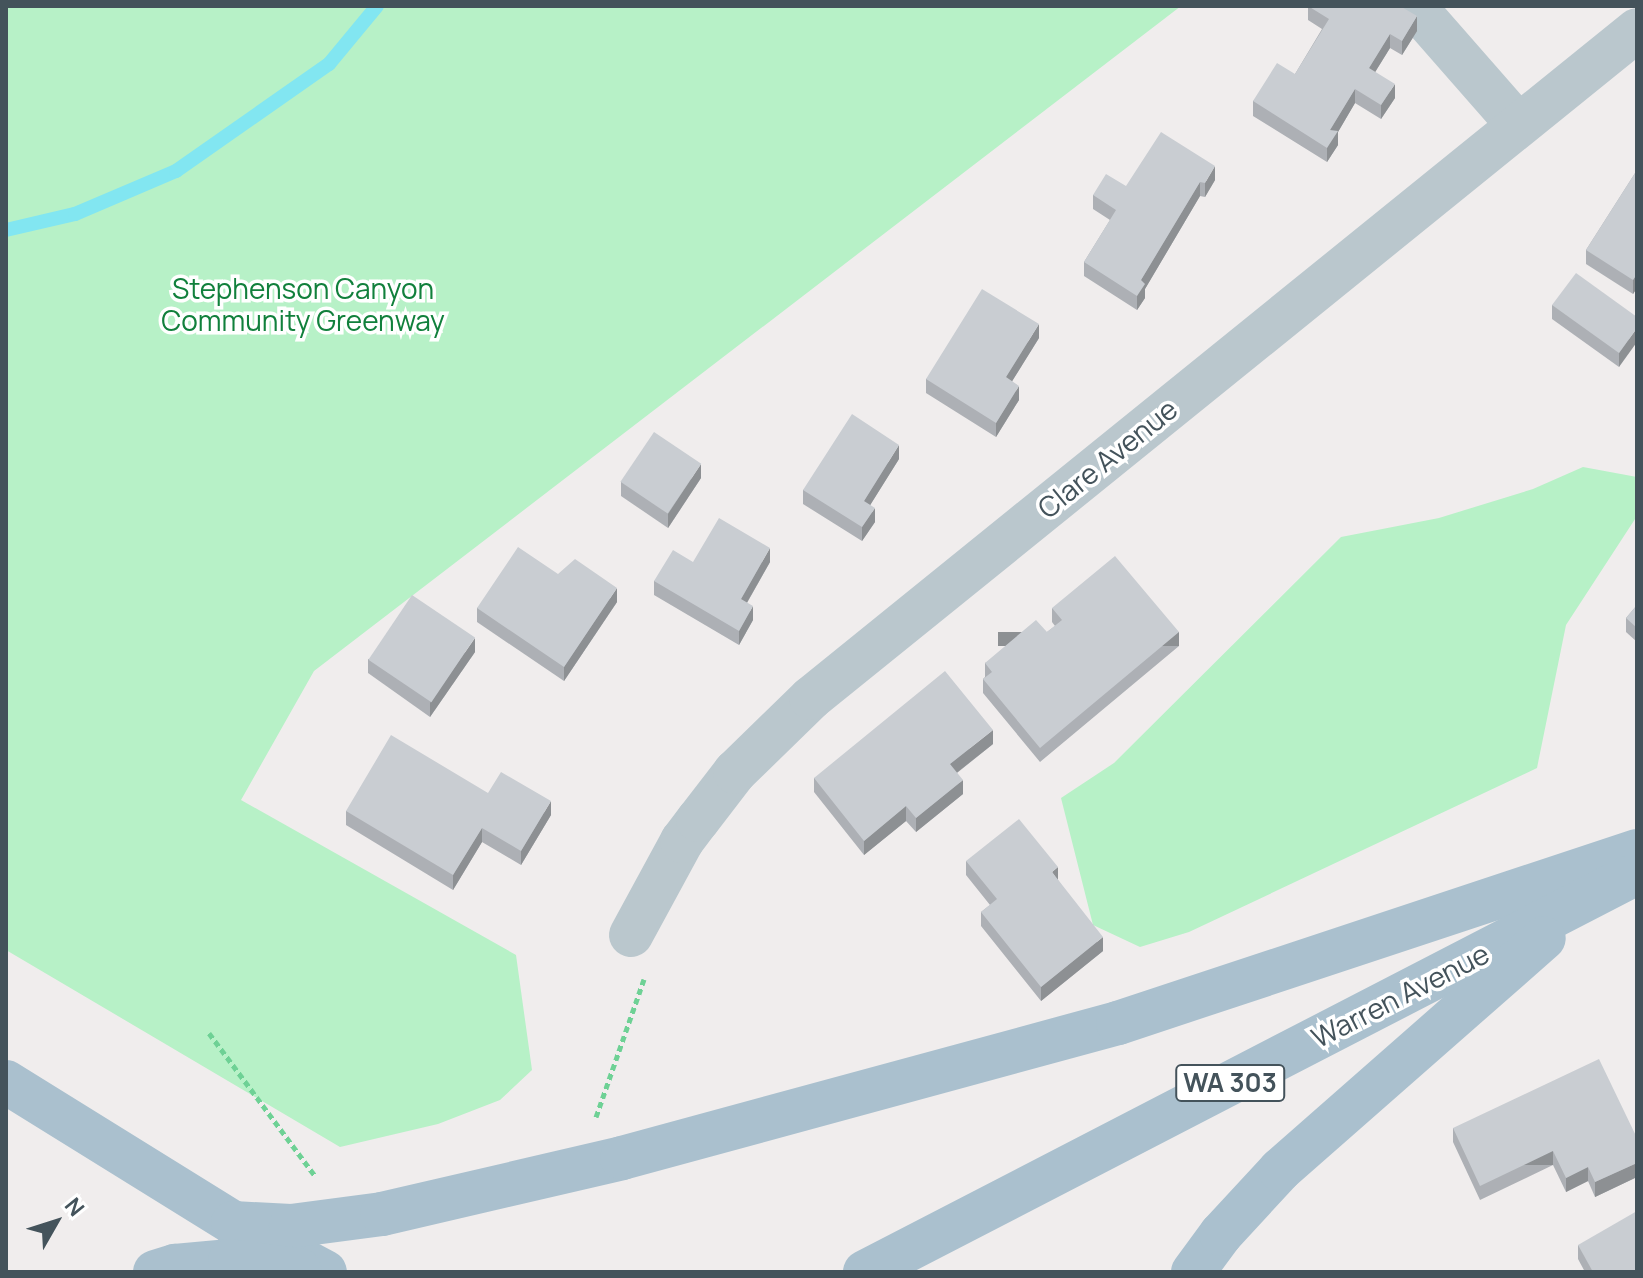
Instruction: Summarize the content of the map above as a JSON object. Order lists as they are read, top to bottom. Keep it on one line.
{"streets":{"main road":["Warren Avenue","WA 303"],"street":["Clare Avenue"]},"parks":["Stephenson Canyon Community Greenway"],"north":"top right"}
